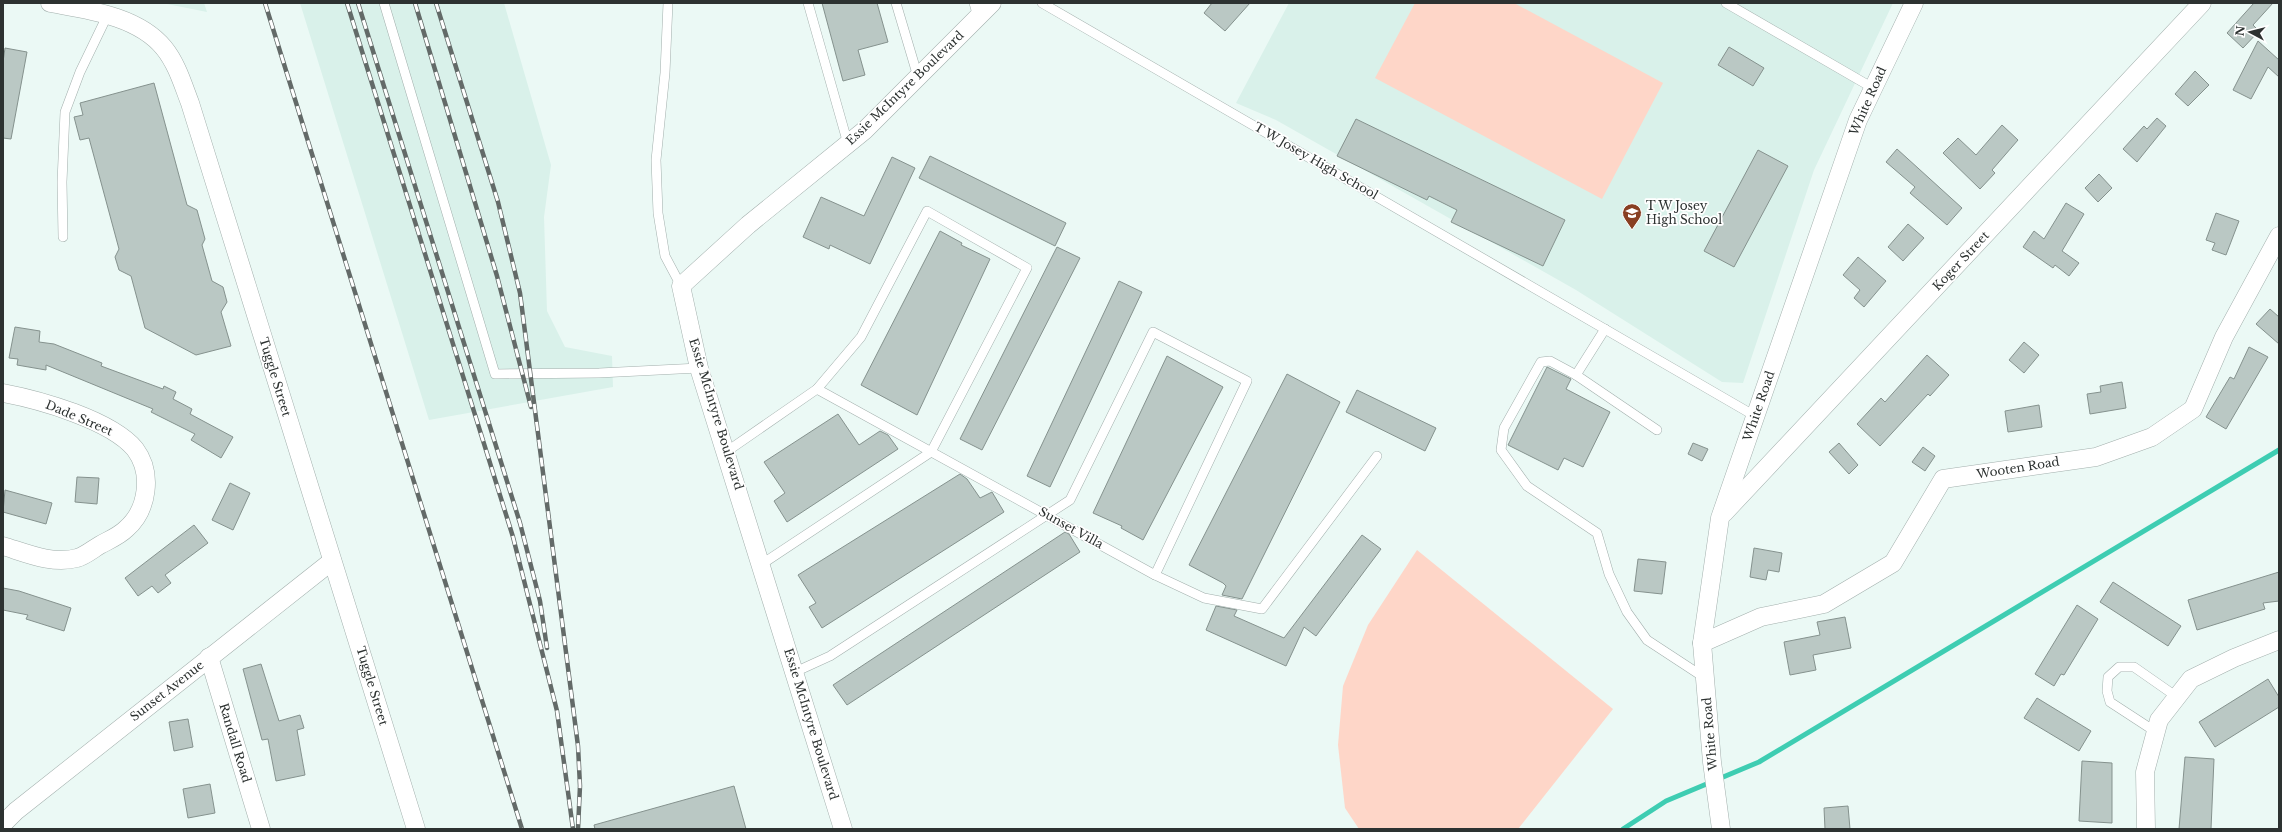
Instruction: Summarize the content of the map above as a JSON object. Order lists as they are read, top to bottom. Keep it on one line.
{"streets":{"street":["Essie McIntyre Boulevard","White Road","Koger Street","Tuggle Street","Dade Street","Wooten Road","Sunset Avenue","Randall Road"],"lane":["T W Josey High School","Sunset Villa"]},"crossings":[["White Road","T W Josey High School"],["White Road","Koger Street"],["White Road","Wooten Road"],["Tuggle Street","Sunset Avenue"],["Sunset Avenue","Randall Road"]],"places":{"school or university":["T W Josey High School"]},"north":"left"}
